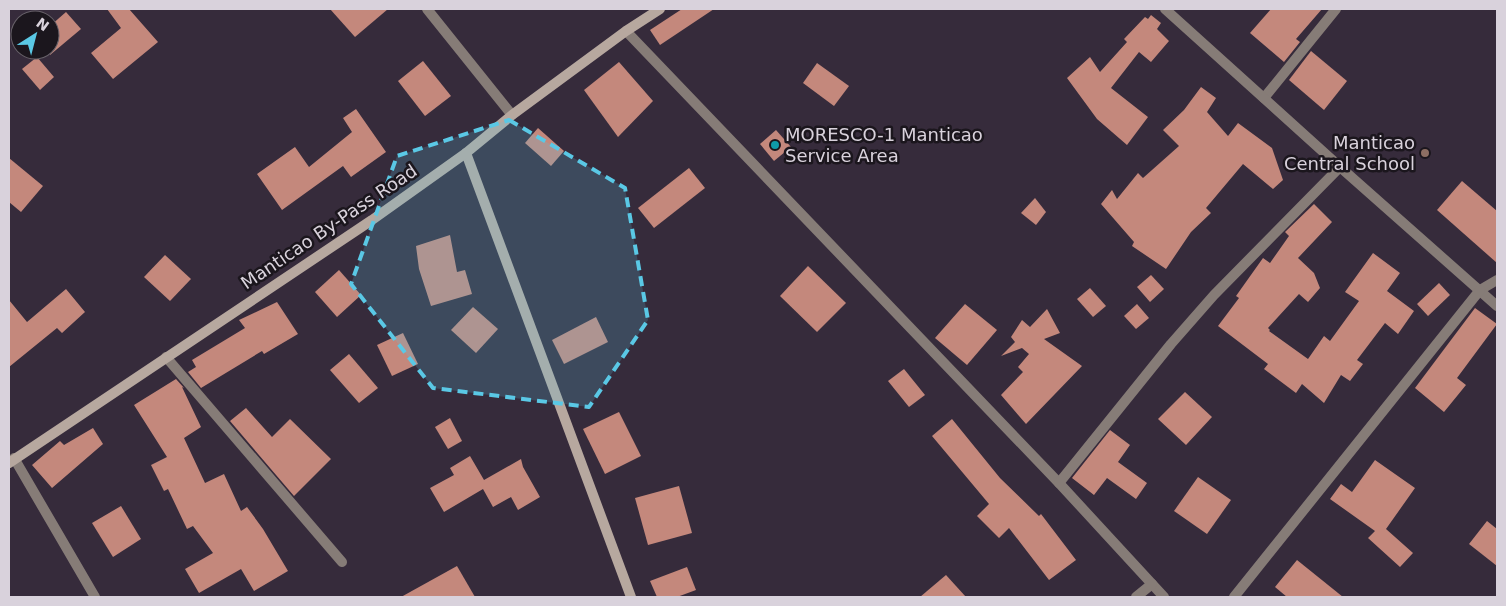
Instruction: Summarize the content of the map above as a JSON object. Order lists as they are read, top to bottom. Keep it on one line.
{"streets":{"street":["Manticao By-Pass Road"]},"places":["MORESCO-1 Manticao Service Area","Manticao Central School"],"north":"top right"}
